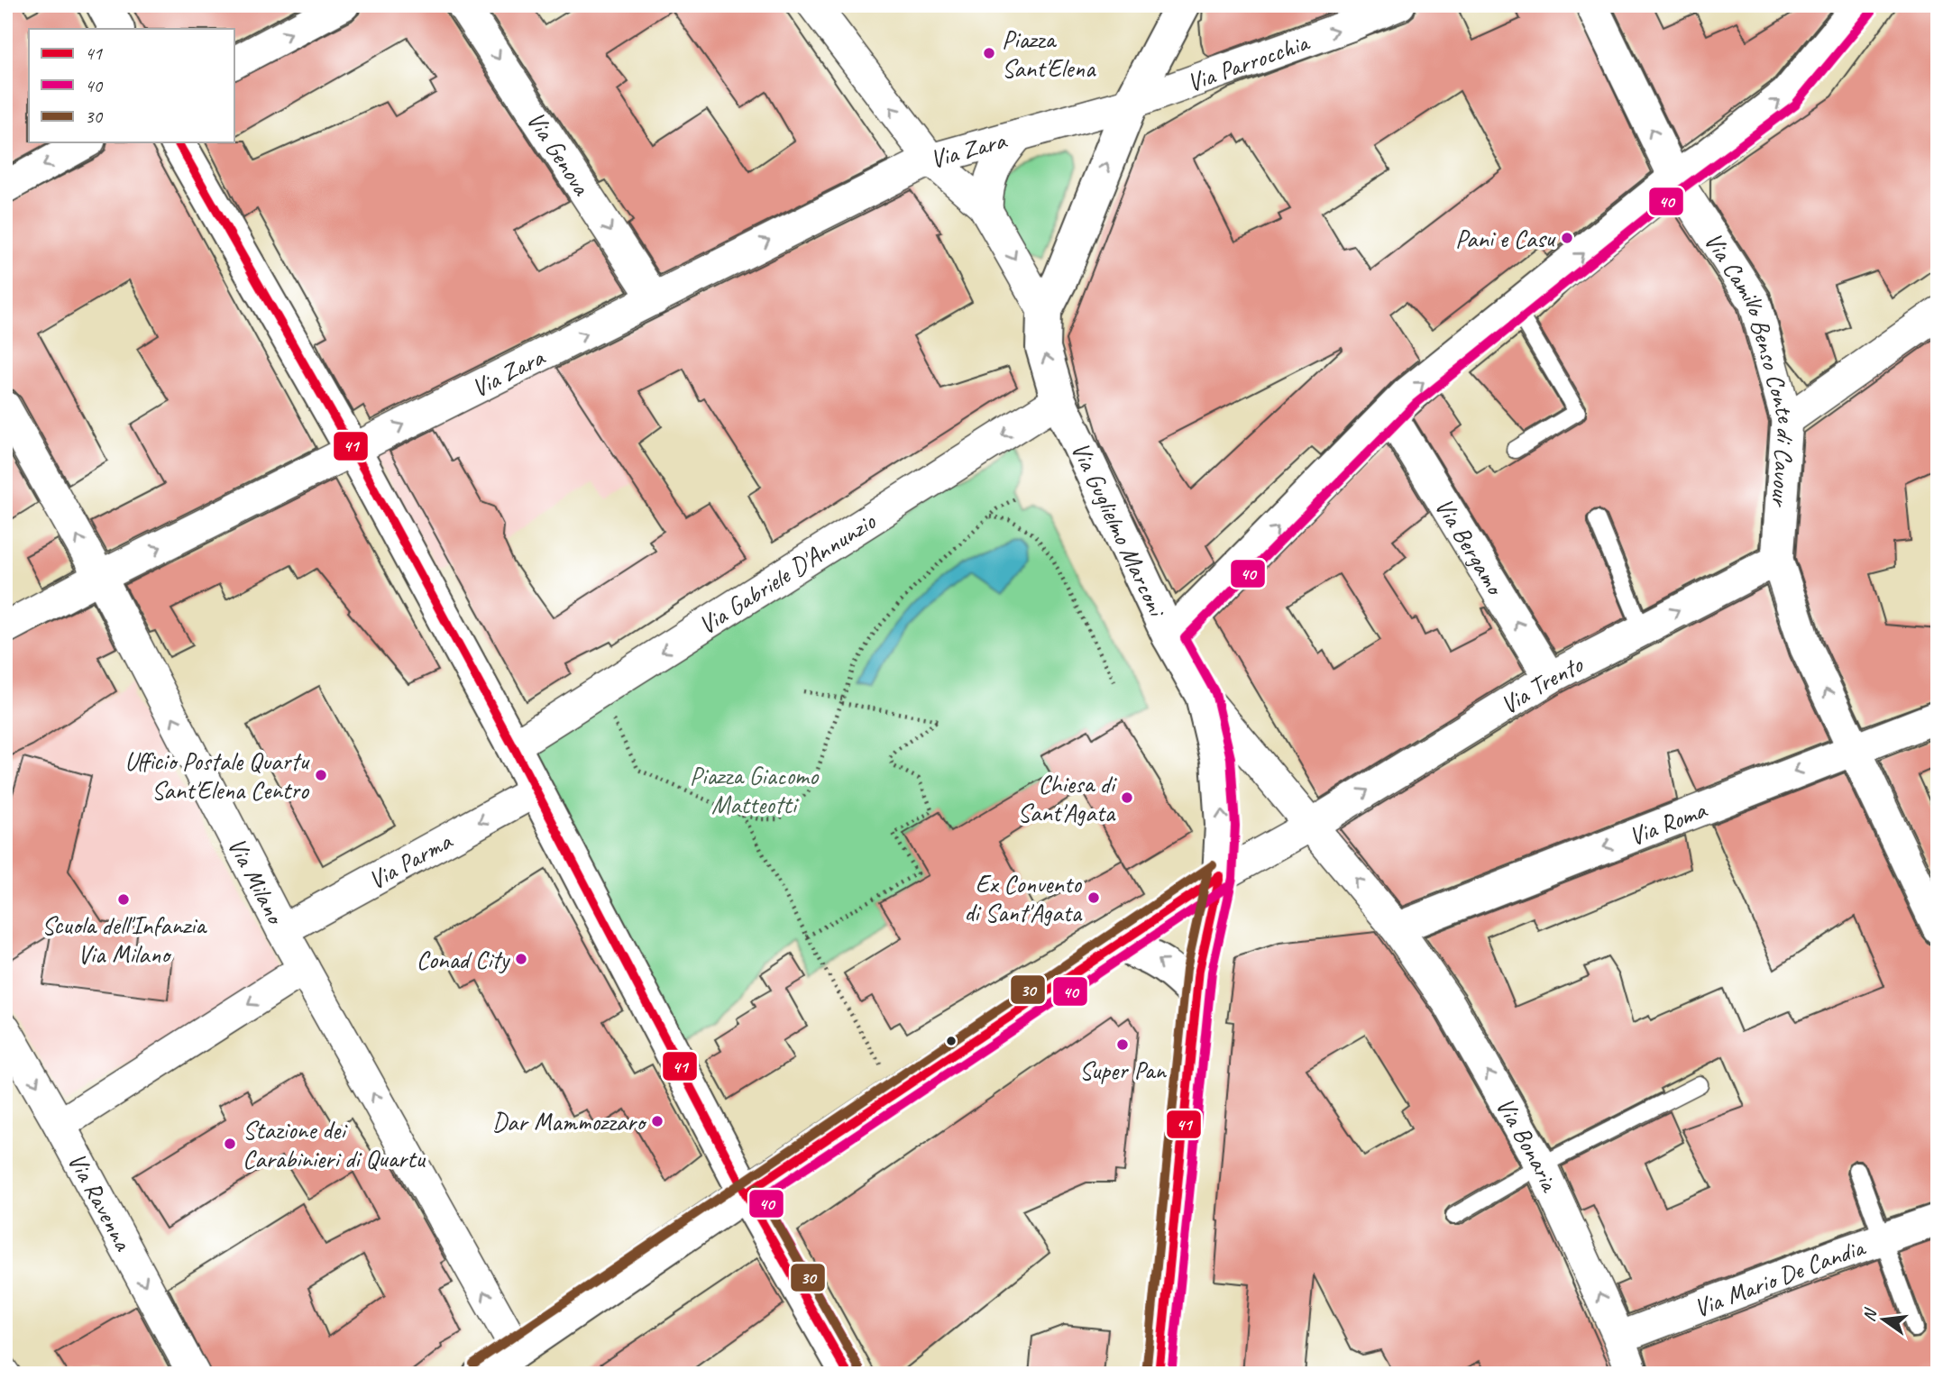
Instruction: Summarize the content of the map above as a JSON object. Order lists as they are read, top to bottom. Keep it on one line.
{"streets":{"street":["Via Parrocchia","Via Zara","Via Genova","Via Camillo Benso Conte di Cavour","Via Guglielmo Marconi","Via Bergamo","Via Gabriele D'Annunzio","Via Trento","Via Roma","Via Parma","Via Milano","Via Bonaria","Via Ravenna","Via Mario De Candia"]},"crossings":[["Via Parrocchia","Via Zara"],["Via Parrocchia","Via Guglielmo Marconi"],["Via Zara","Via Genova"],["Via Zara","Via Guglielmo Marconi"],["Via Zara","Via Milano"],["Via Camillo Benso Conte di Cavour","Via Trento"],["Via Camillo Benso Conte di Cavour","Via Roma"],["Via Guglielmo Marconi","Via Gabriele D'Annunzio"],["Via Guglielmo Marconi","Via Trento"],["Via Guglielmo Marconi","Via Bonaria"],["Via Bergamo","Via Trento"],["Via Trento","Via Bonaria"],["Via Roma","Via Bonaria"],["Via Parma","Via Milano"],["Via Bonaria","Via Mario De Candia"]],"one_way":["Via Parrocchia","Via Zara","Via Genova","Via Camillo Benso Conte di Cavour","Via Bergamo","Via Gabriele D'Annunzio","Via Roma","Via Parma","Via Bonaria","Via Ravenna"],"parks":["Piazza Giacomo Matteotti"],"places":["Piazza Sant'Elena","Pani e Casu","Ufficio Postale Quartu Sant'Elena Centro","Chiesa di Sant'Agata","Ex Convento di Sant'Agata","Scuola dell'Infanzia Via Milano","Conad City","Super Pan","Dar Mammozzaro","Stazione dei Carabinieri di Quartu"],"lines":["transit line 40","transit line 41","transit line 30"],"legend":["41","40","30"],"north":"left"}
